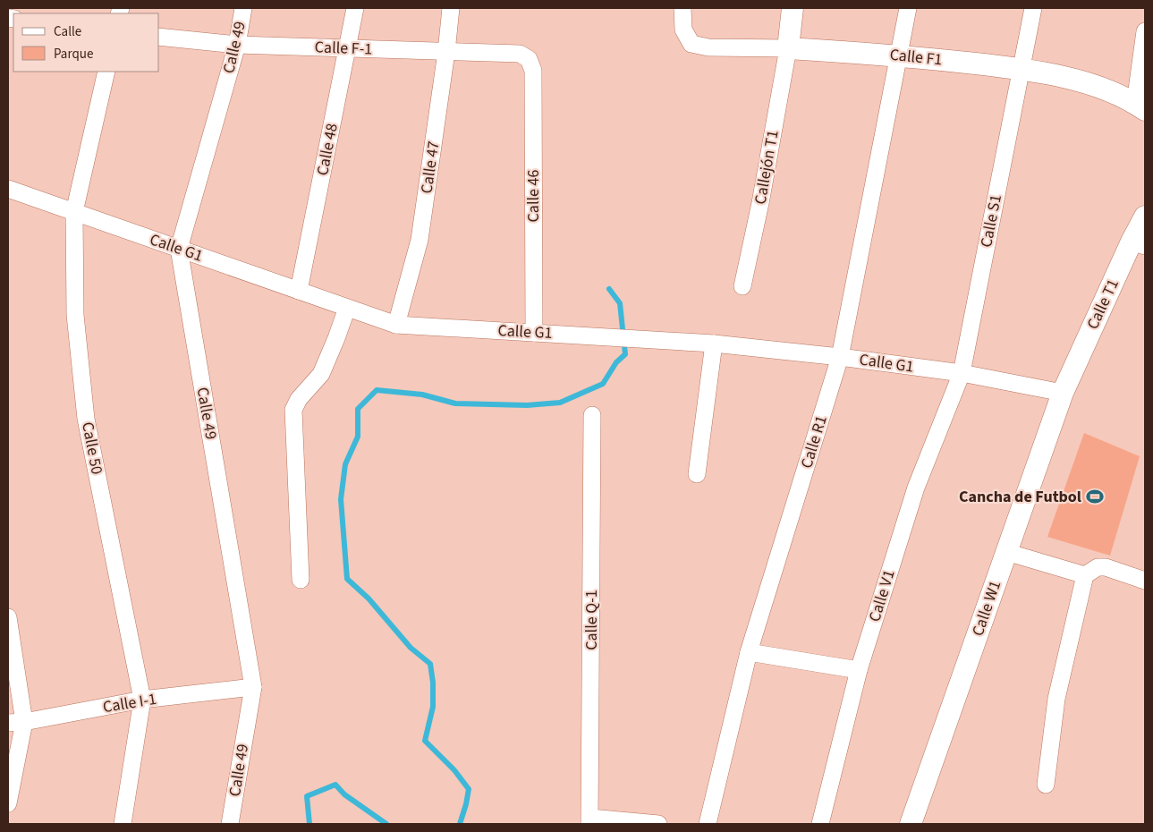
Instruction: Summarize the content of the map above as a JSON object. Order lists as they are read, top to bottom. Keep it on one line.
{"streets":{"street":["Calle 49","Calle F-1","Calle F1","Calle 48","Calle 47","Callejón T1","Calle 46","Calle S1","Calle G1","Calle T1","Calle R1","Calle 50","Calle V1","Calle W1","Calle Q-1","Calle I-1"]},"crossings":[["Calle 49","Calle F-1"],["Calle 49","Calle G1"],["Calle 49","Calle I-1"],["Calle F-1","Calle 48"],["Calle F-1","Calle 47"],["Calle F-1","Calle 46"],["Calle F1","Callejón T1"],["Calle F1","Calle S1"],["Calle F1","Calle R1"],["Calle 48","Calle G1"],["Calle 47","Calle G1"],["Calle 46","Calle G1"],["Calle S1","Calle G1"],["Calle S1","Calle V1"],["Calle G1","Calle T1"],["Calle G1","Calle R1"],["Calle G1","Calle 50"],["Calle G1","Calle V1"],["Calle G1","Calle W1"],["Calle T1","Calle W1"],["Calle 50","Calle I-1"]],"places":{"sports":["Cancha de Futbol"]},"legend":["Calle","Parque"]}
